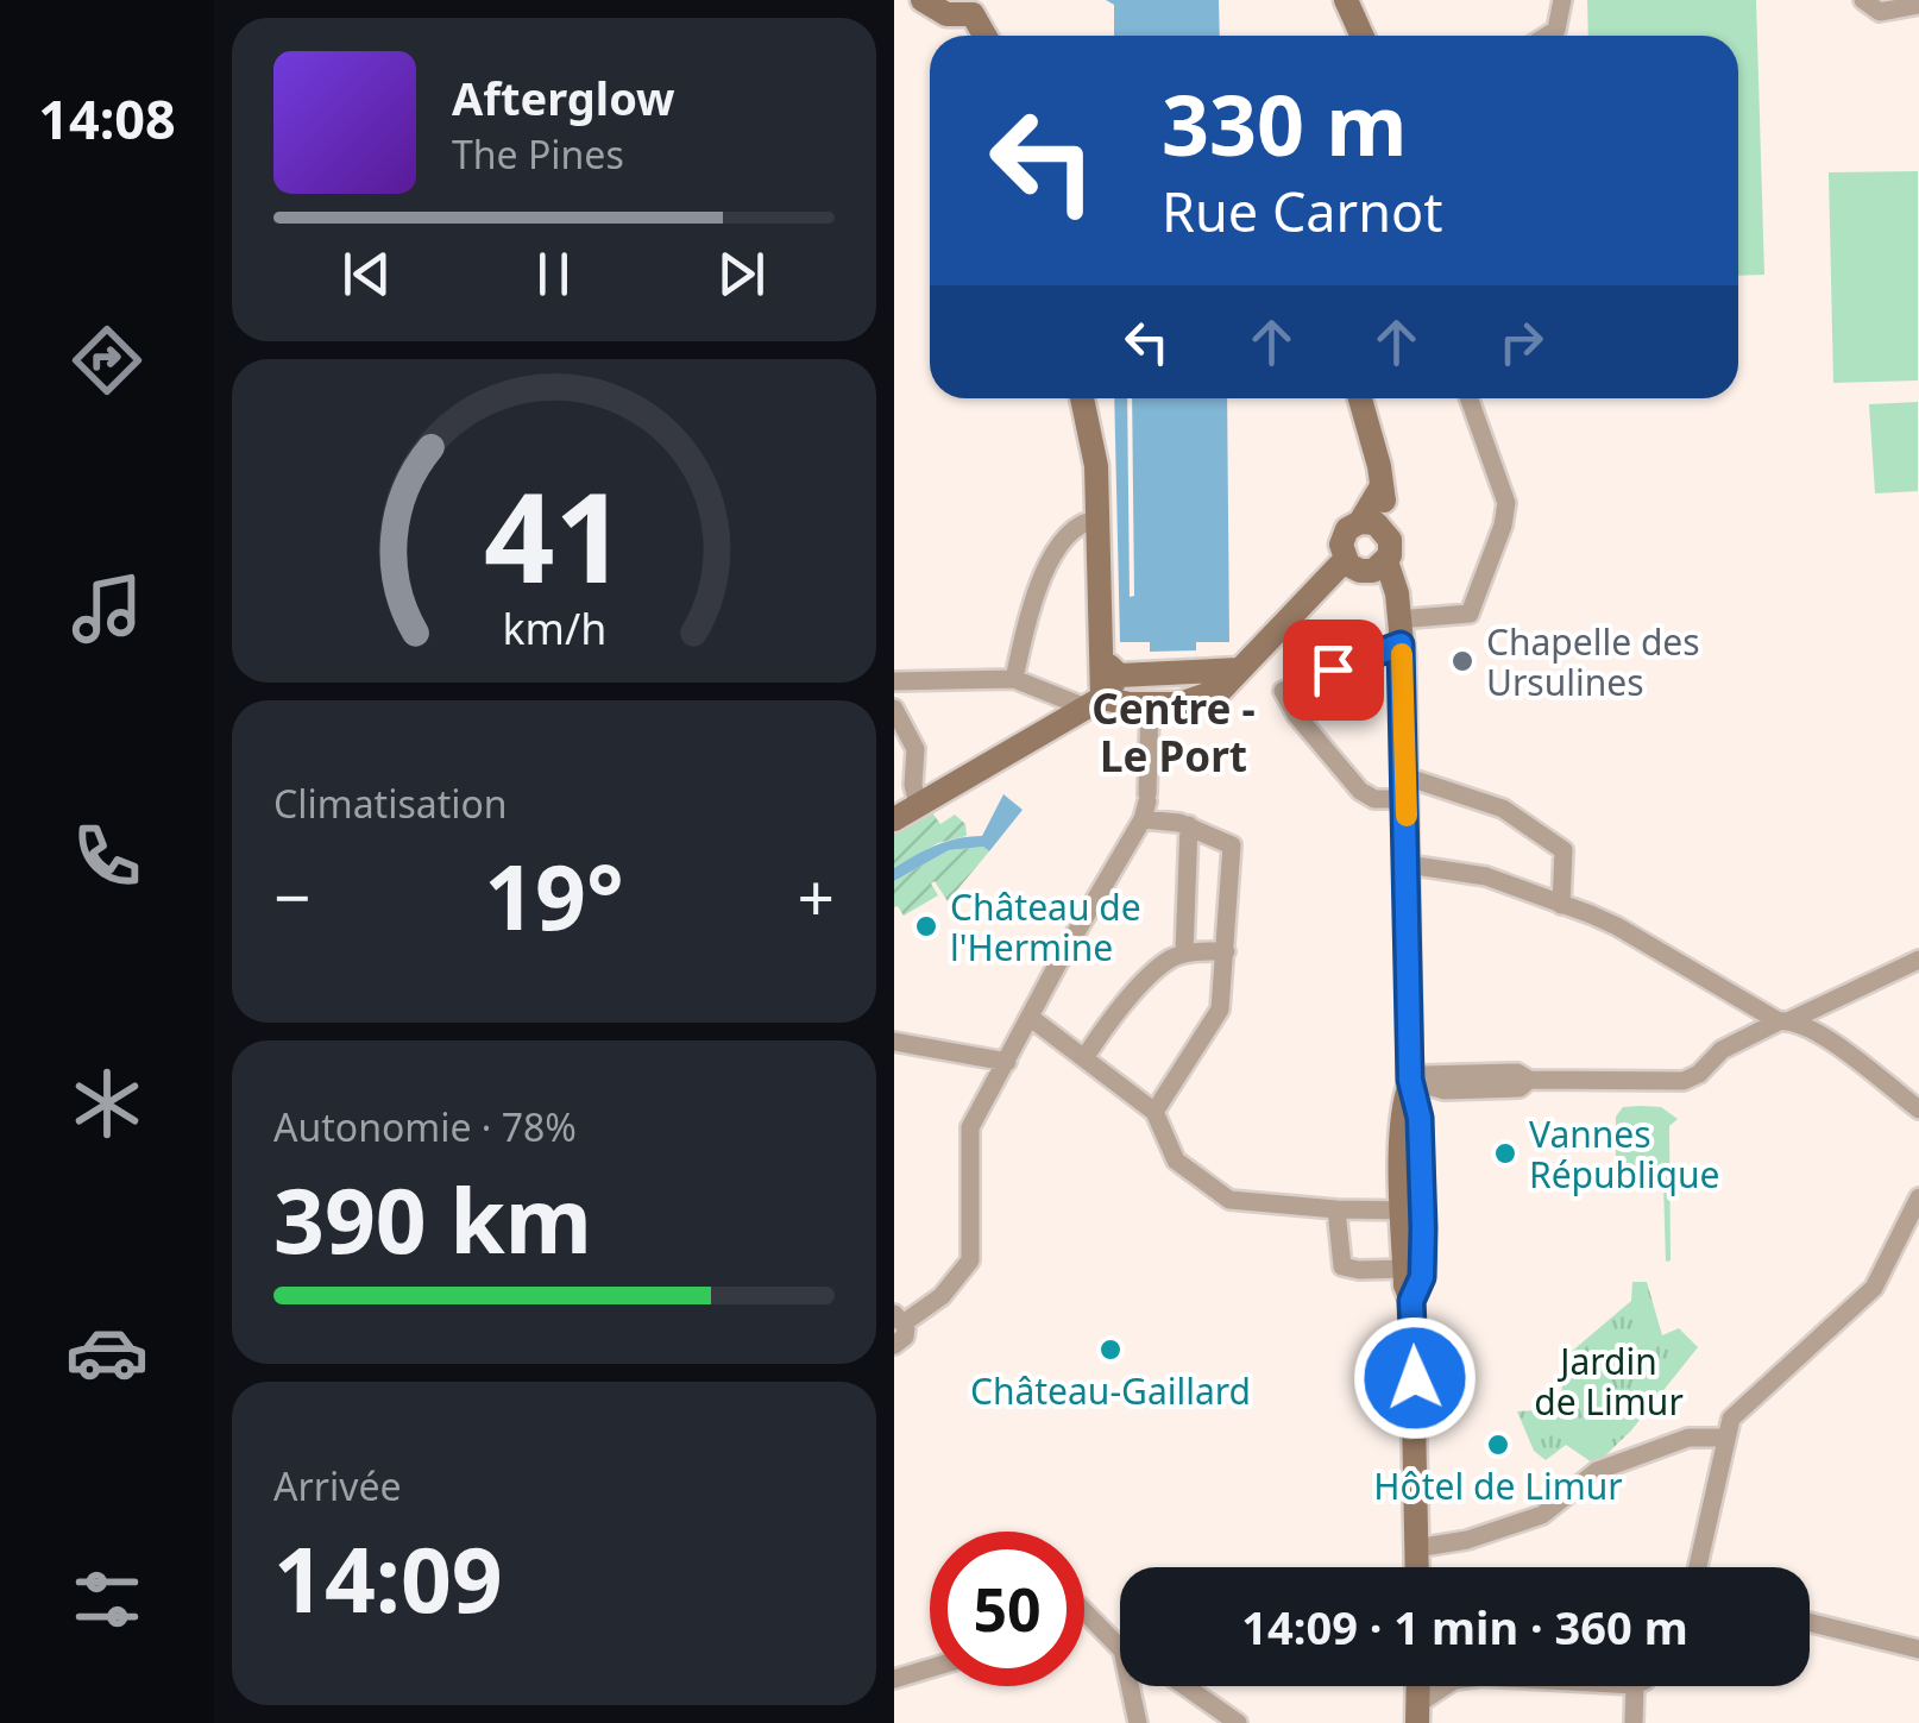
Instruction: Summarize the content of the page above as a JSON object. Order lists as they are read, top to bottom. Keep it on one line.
{"districts":["Centre - Le Port"],"parks":["Jardin de Limur"],"places":["Chapelle des Ursulines","Château de l'Hermine","Vannes République","Château-Gaillard","Hôtel de Limur"],"page":{"tabs":"14:08","turn":["330 m","Rue Carnot"],"song":["Afterglow","The Pines"],"tile":["Climatisation",["Autonomie · 78%","390 km"],["Arrivée","14:09"]],"heat":["−","19°","+"],"limit":"50","trip":"14:09 · 1 min · 360 m","gauge":["41","km/h"]}}
